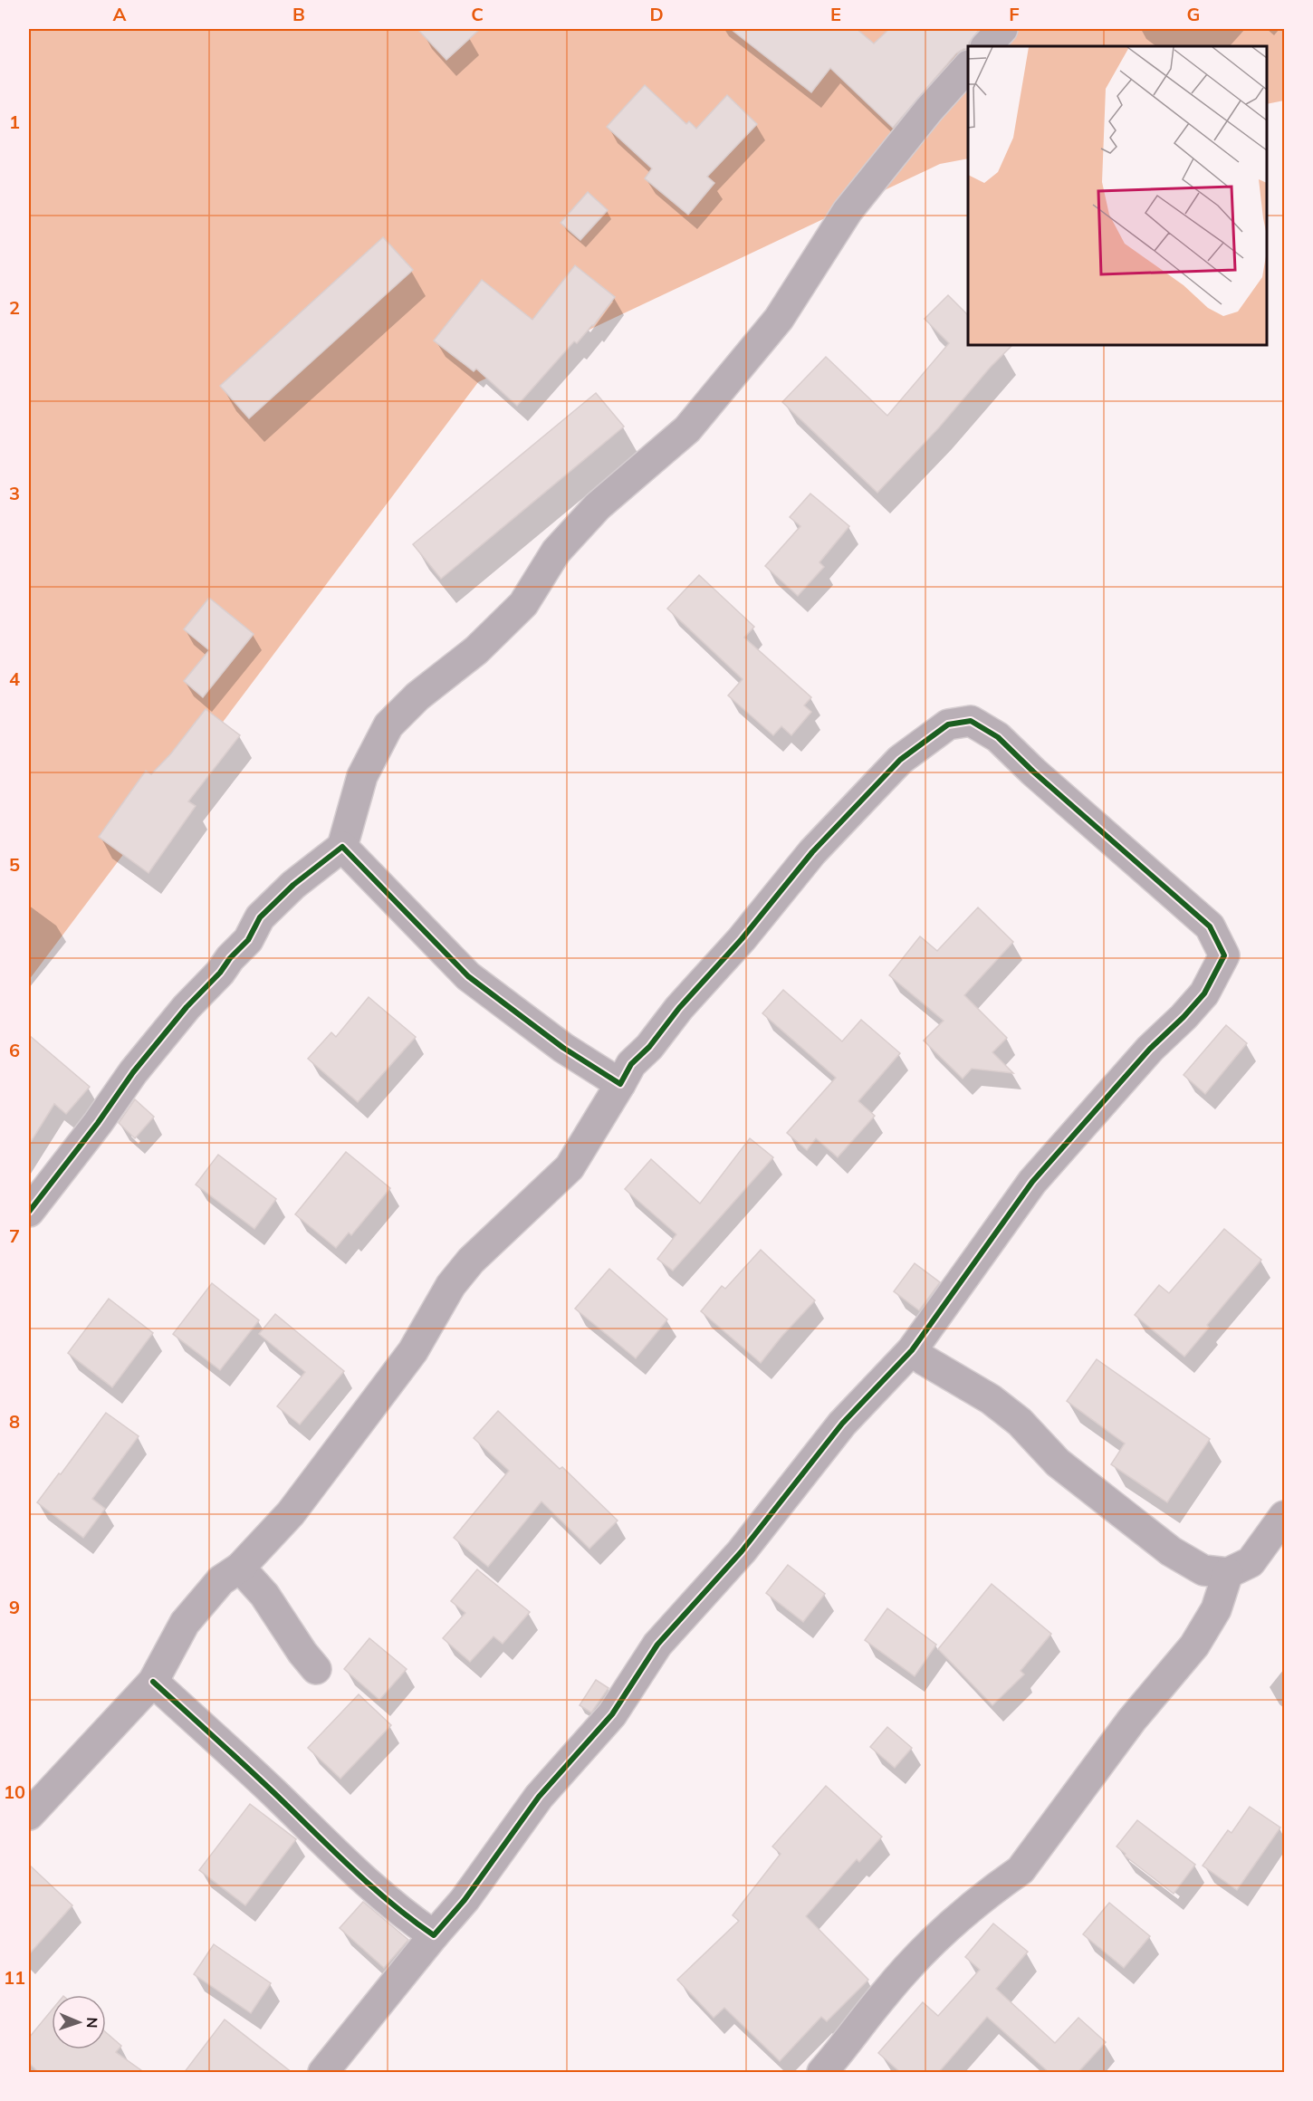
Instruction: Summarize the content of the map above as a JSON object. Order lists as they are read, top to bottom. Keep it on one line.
{"north":"right","grid":{"columns":["A","B","C","D","E","F","G"],"rows":["1","2","3","4","5","6","7","8","9","10","11"]}}
